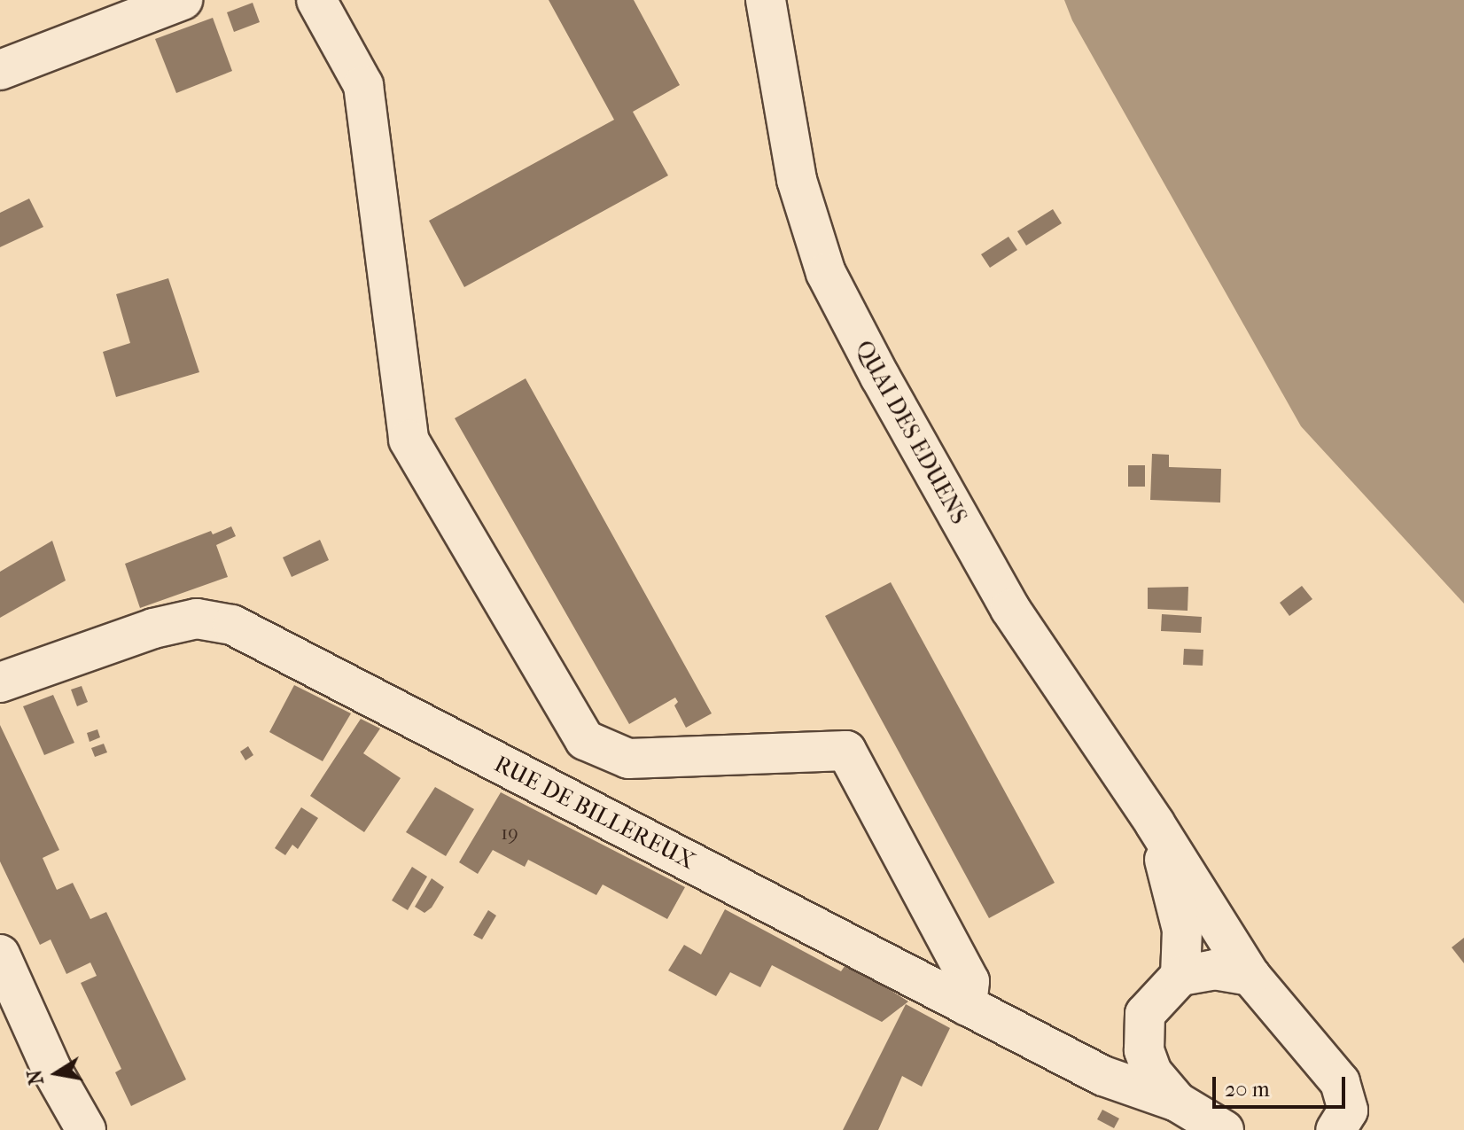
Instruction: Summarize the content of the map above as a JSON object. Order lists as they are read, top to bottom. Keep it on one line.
{"streets":{"street":["QUAI DES EDUENS","RUE DE BILLEREUX"]},"house_numbers":["19"],"scale_bar":"20 m","north":"left"}
